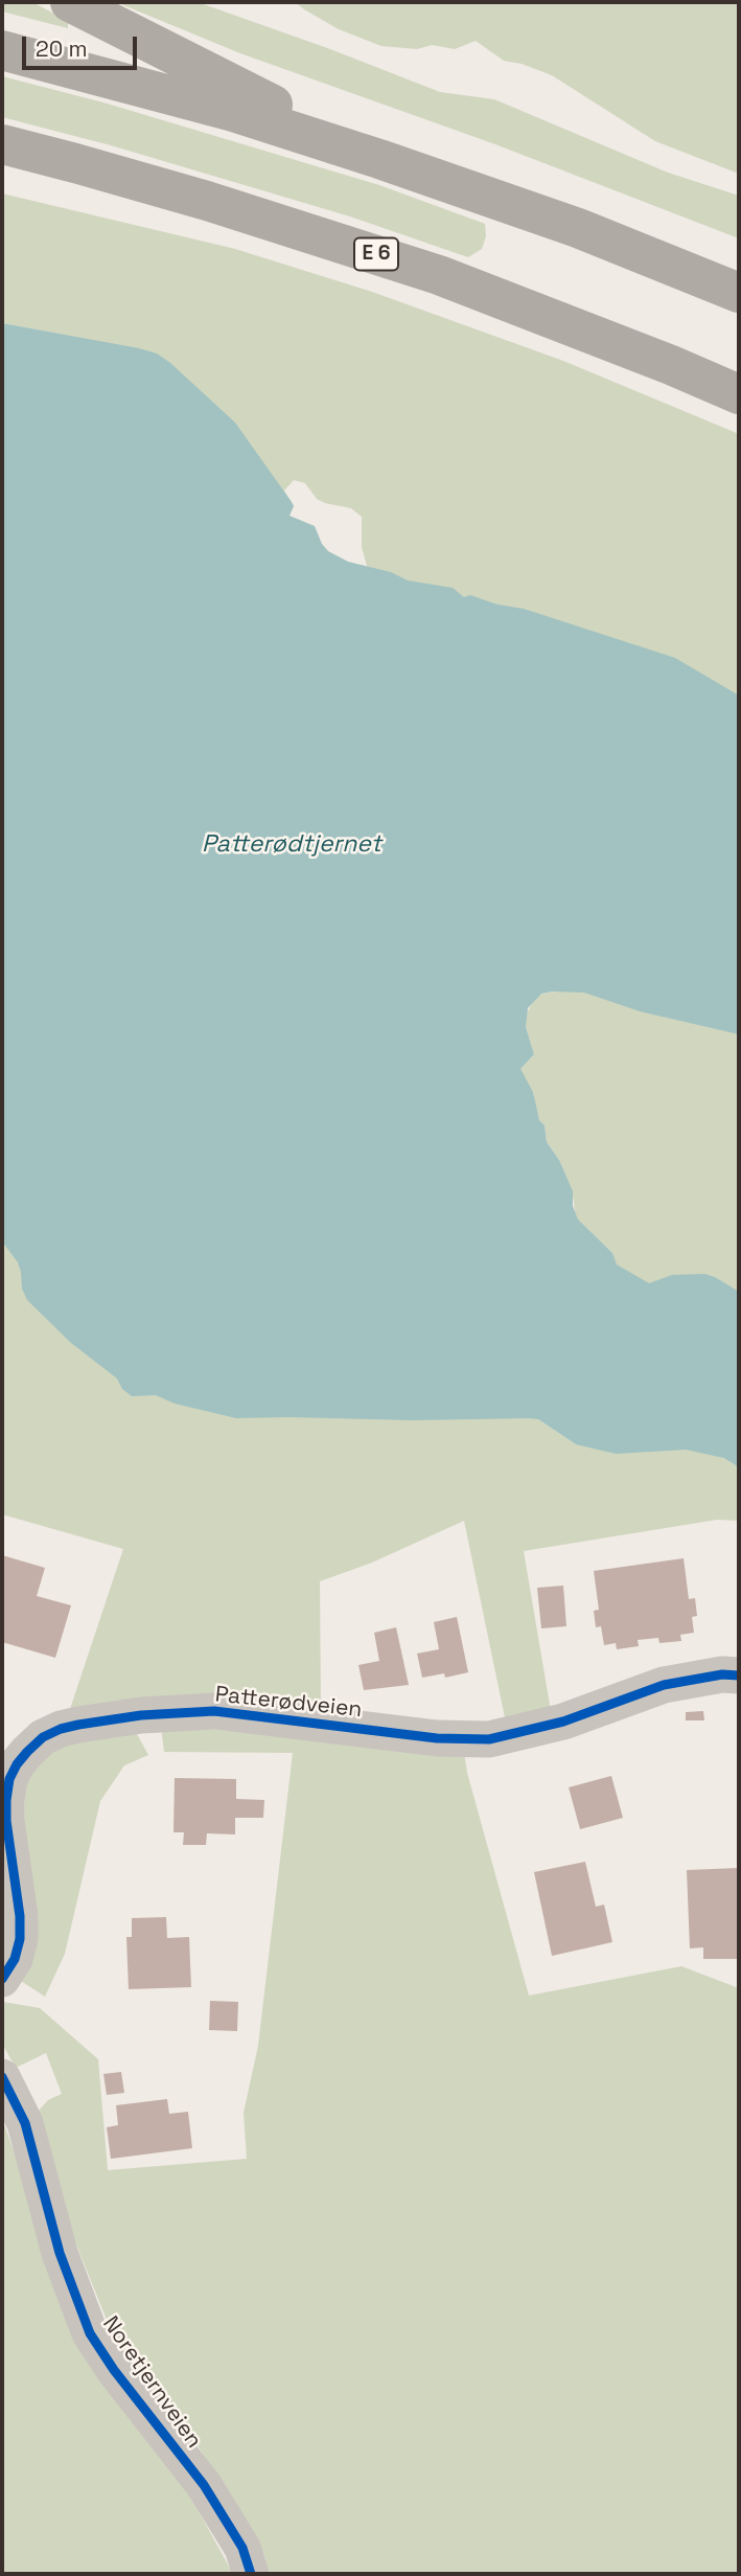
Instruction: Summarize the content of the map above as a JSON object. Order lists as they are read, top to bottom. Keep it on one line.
{"streets":{"highway":["E 6"],"street":["Patterødveien","Noretjernveien"]},"water":["Patterødtjernet"],"scale_bar":"20 m"}
